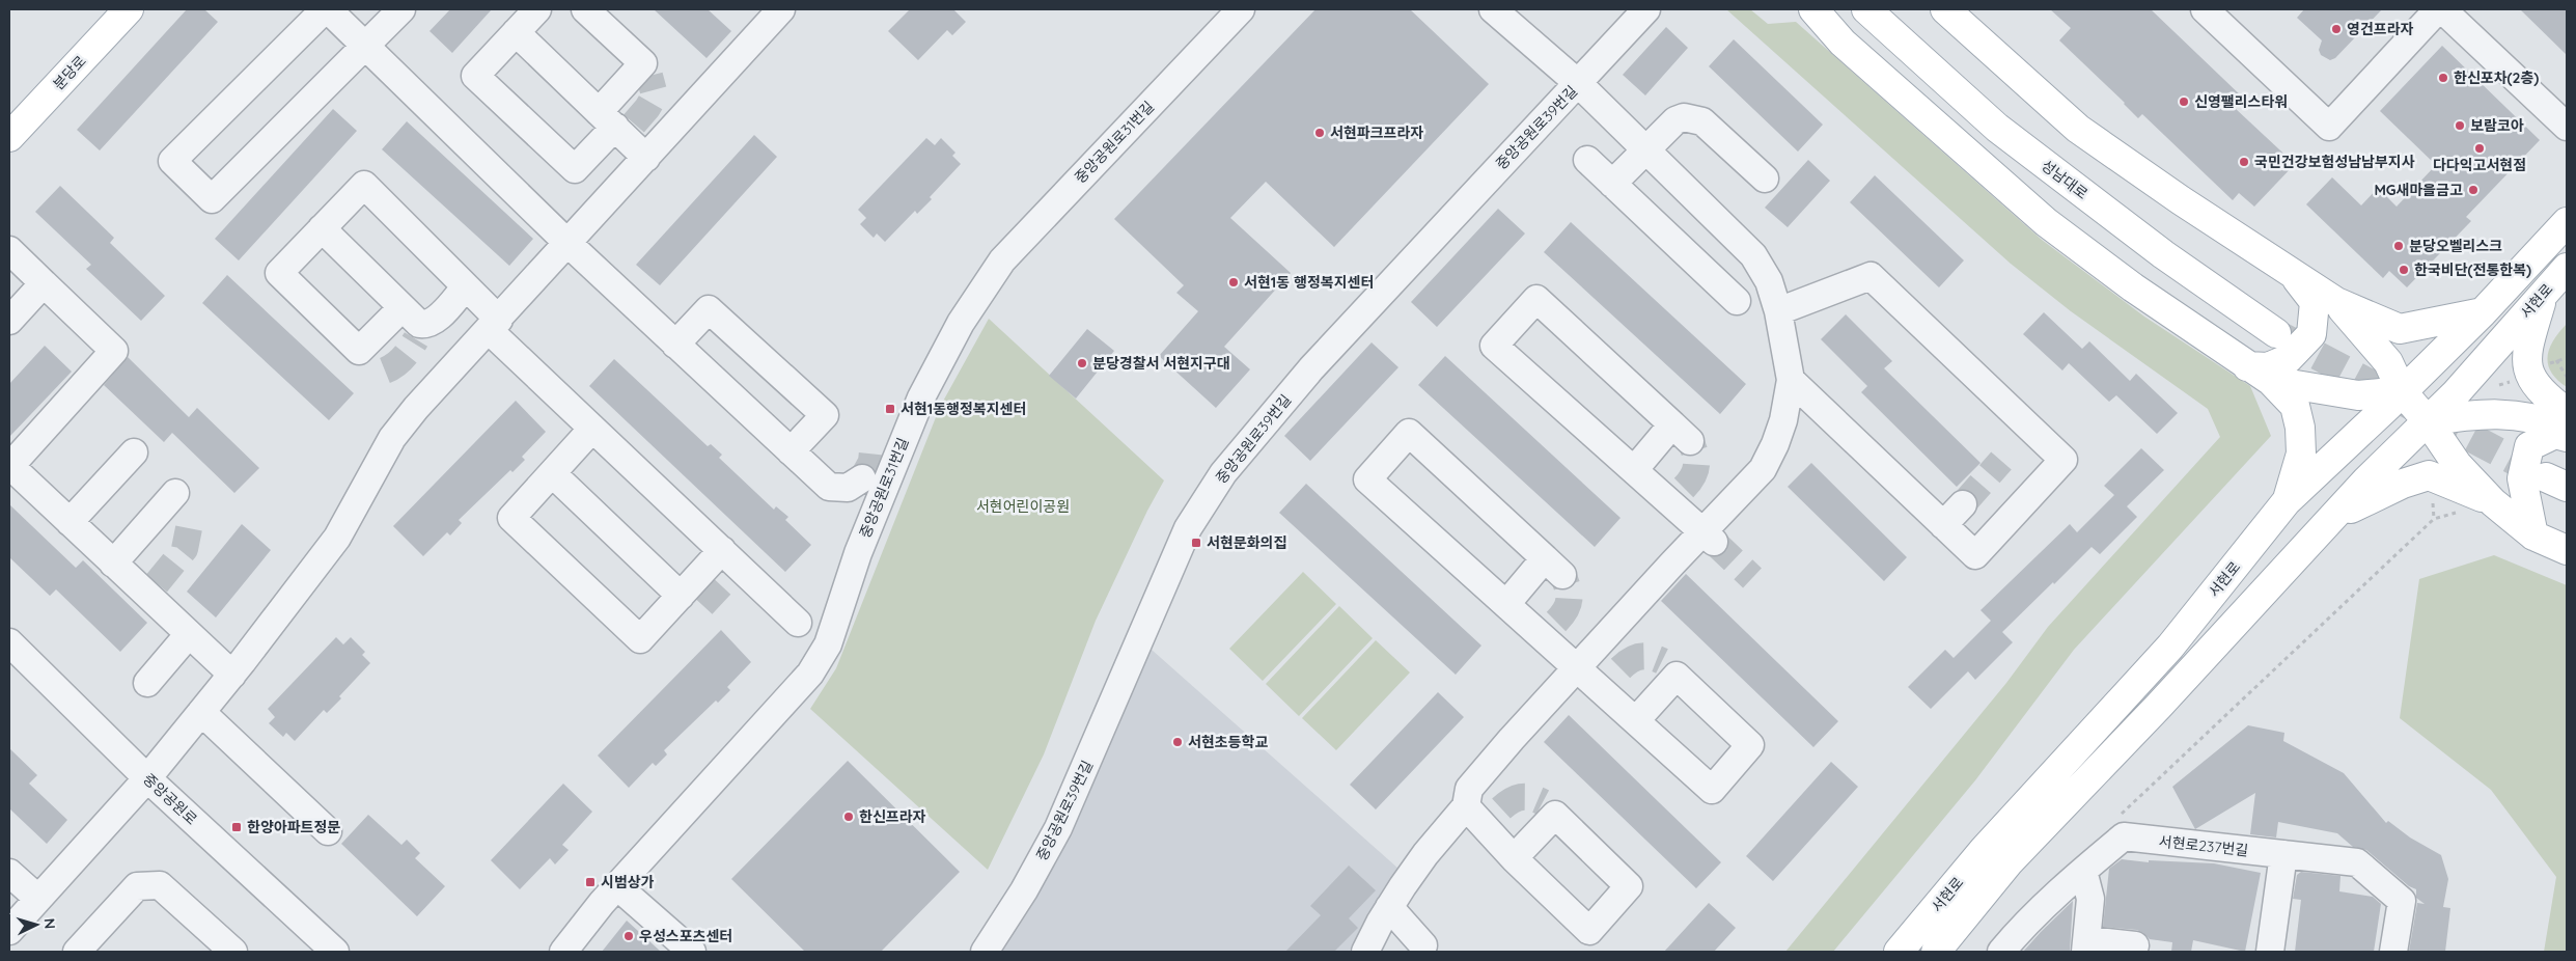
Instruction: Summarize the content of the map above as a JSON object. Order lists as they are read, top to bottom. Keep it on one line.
{"streets":{"main road":["분당로","성남대로","서현로"],"street":["중앙공원로39번길","중앙공원로31번길","중앙공원로","서현로237번길"]},"parks":["서현어린이공원"],"places":{"other":["영건프라자","한신포차(2층)","신영팰리스타워","보람코아","서현파크프라자","다다익고서현점","국민건강보험성남남부지사","MG새마을금고","분당오벨리스크","한국비단(전통한복)","서현1동 행정복지센터","분당경찰서 서현지구대","서현초등학교","한신프라자","우성스포츠센터"],"transit":["서현1동행정복지센터","서현문화의집","한양아파트정문","시범상가"]},"north":"right"}
